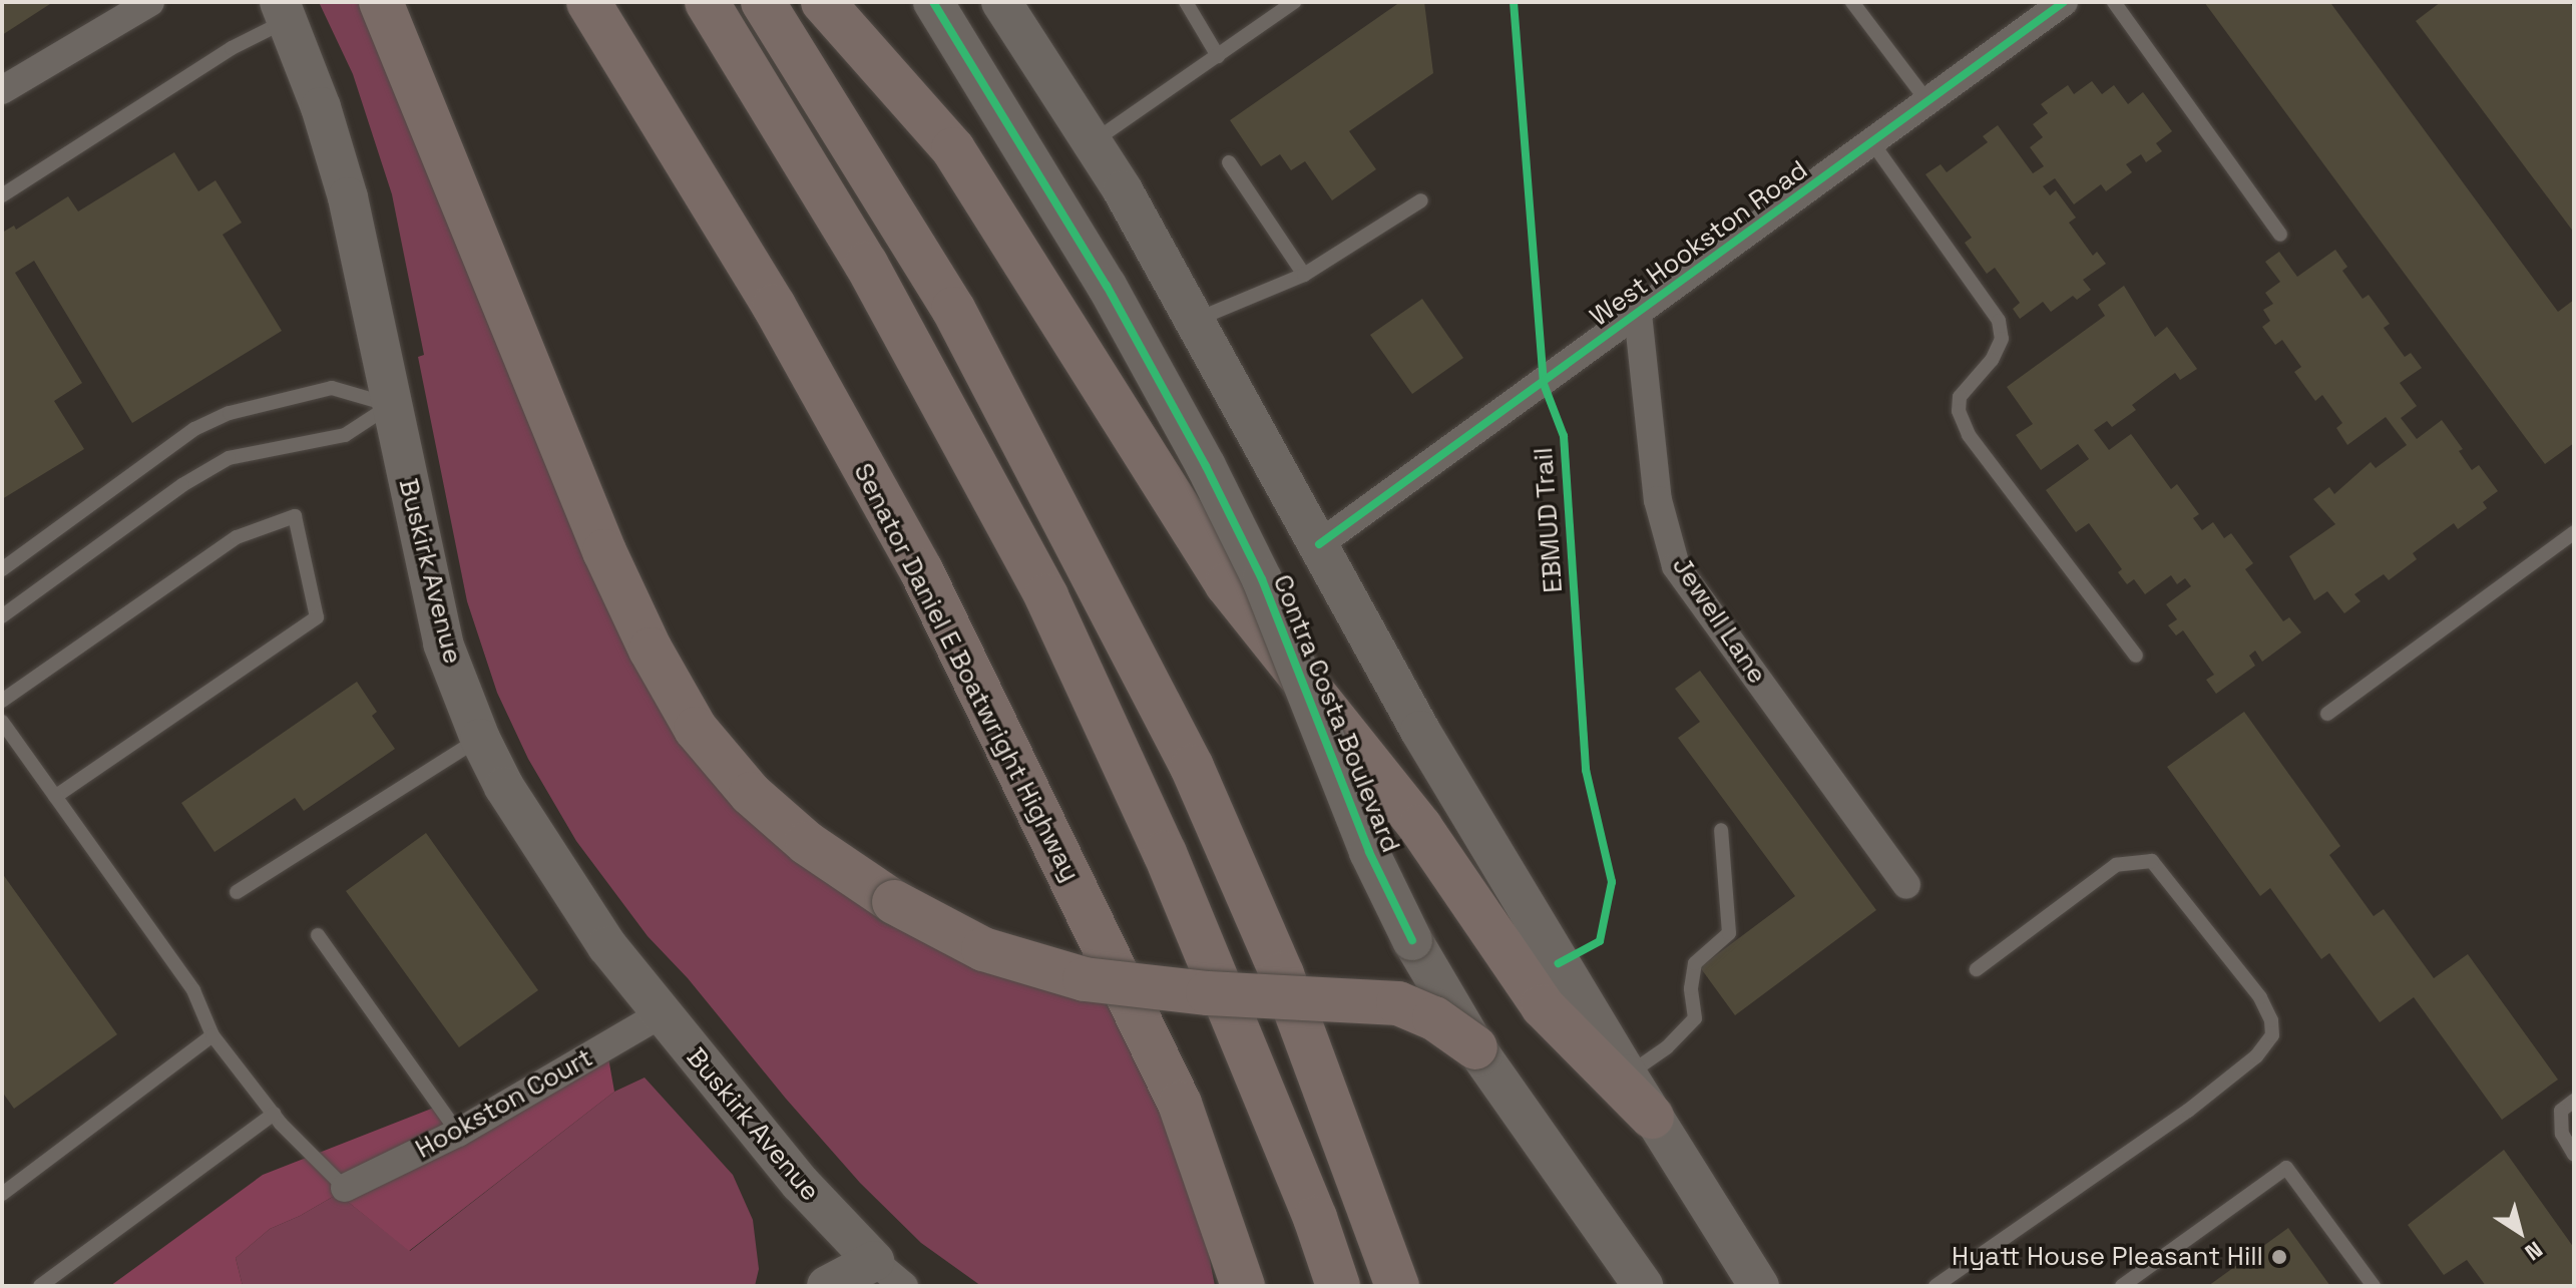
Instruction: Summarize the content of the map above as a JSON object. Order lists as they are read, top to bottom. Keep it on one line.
{"streets":{"highway":["Senator Daniel E Boatwright Highway"],"main road":["Buskirk Avenue","Contra Costa Boulevard"],"street":["West Hookston Road","Jewell Lane","Hookston Court"],"cycle path":["EBMUD Trail"]},"crossings":[["West Hookston Road","Jewell Lane"],["West Hookston Road","Contra Costa Boulevard"],["Buskirk Avenue","Hookston Court"]],"places":["Hyatt House Pleasant Hill"],"north":"bottom right"}
